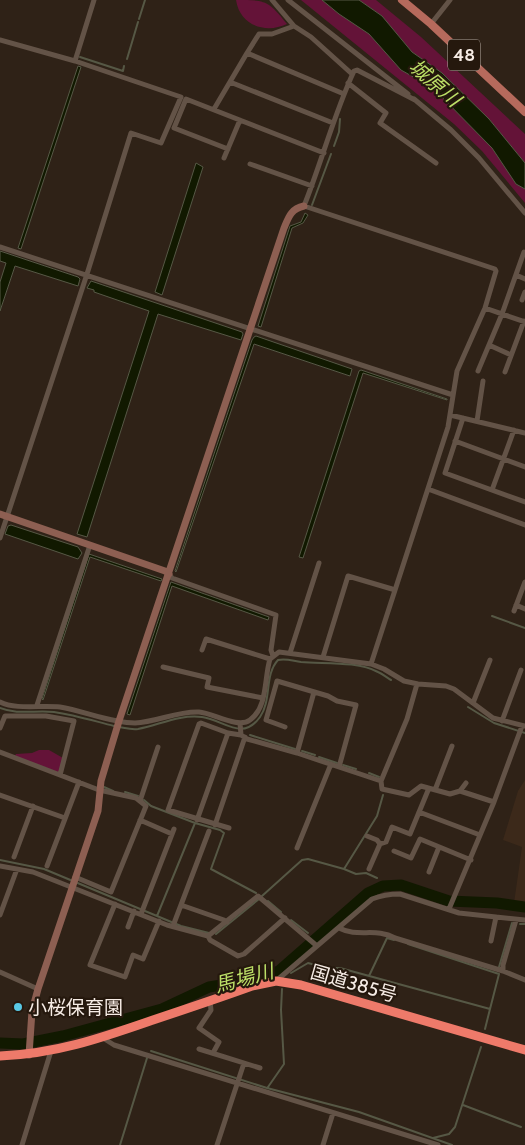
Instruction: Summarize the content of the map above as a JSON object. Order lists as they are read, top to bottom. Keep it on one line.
{"streets":{"highway":["国道385号"],"main road":["48"]},"water":["城原川","馬場川"],"places":["小桜保育園"]}
